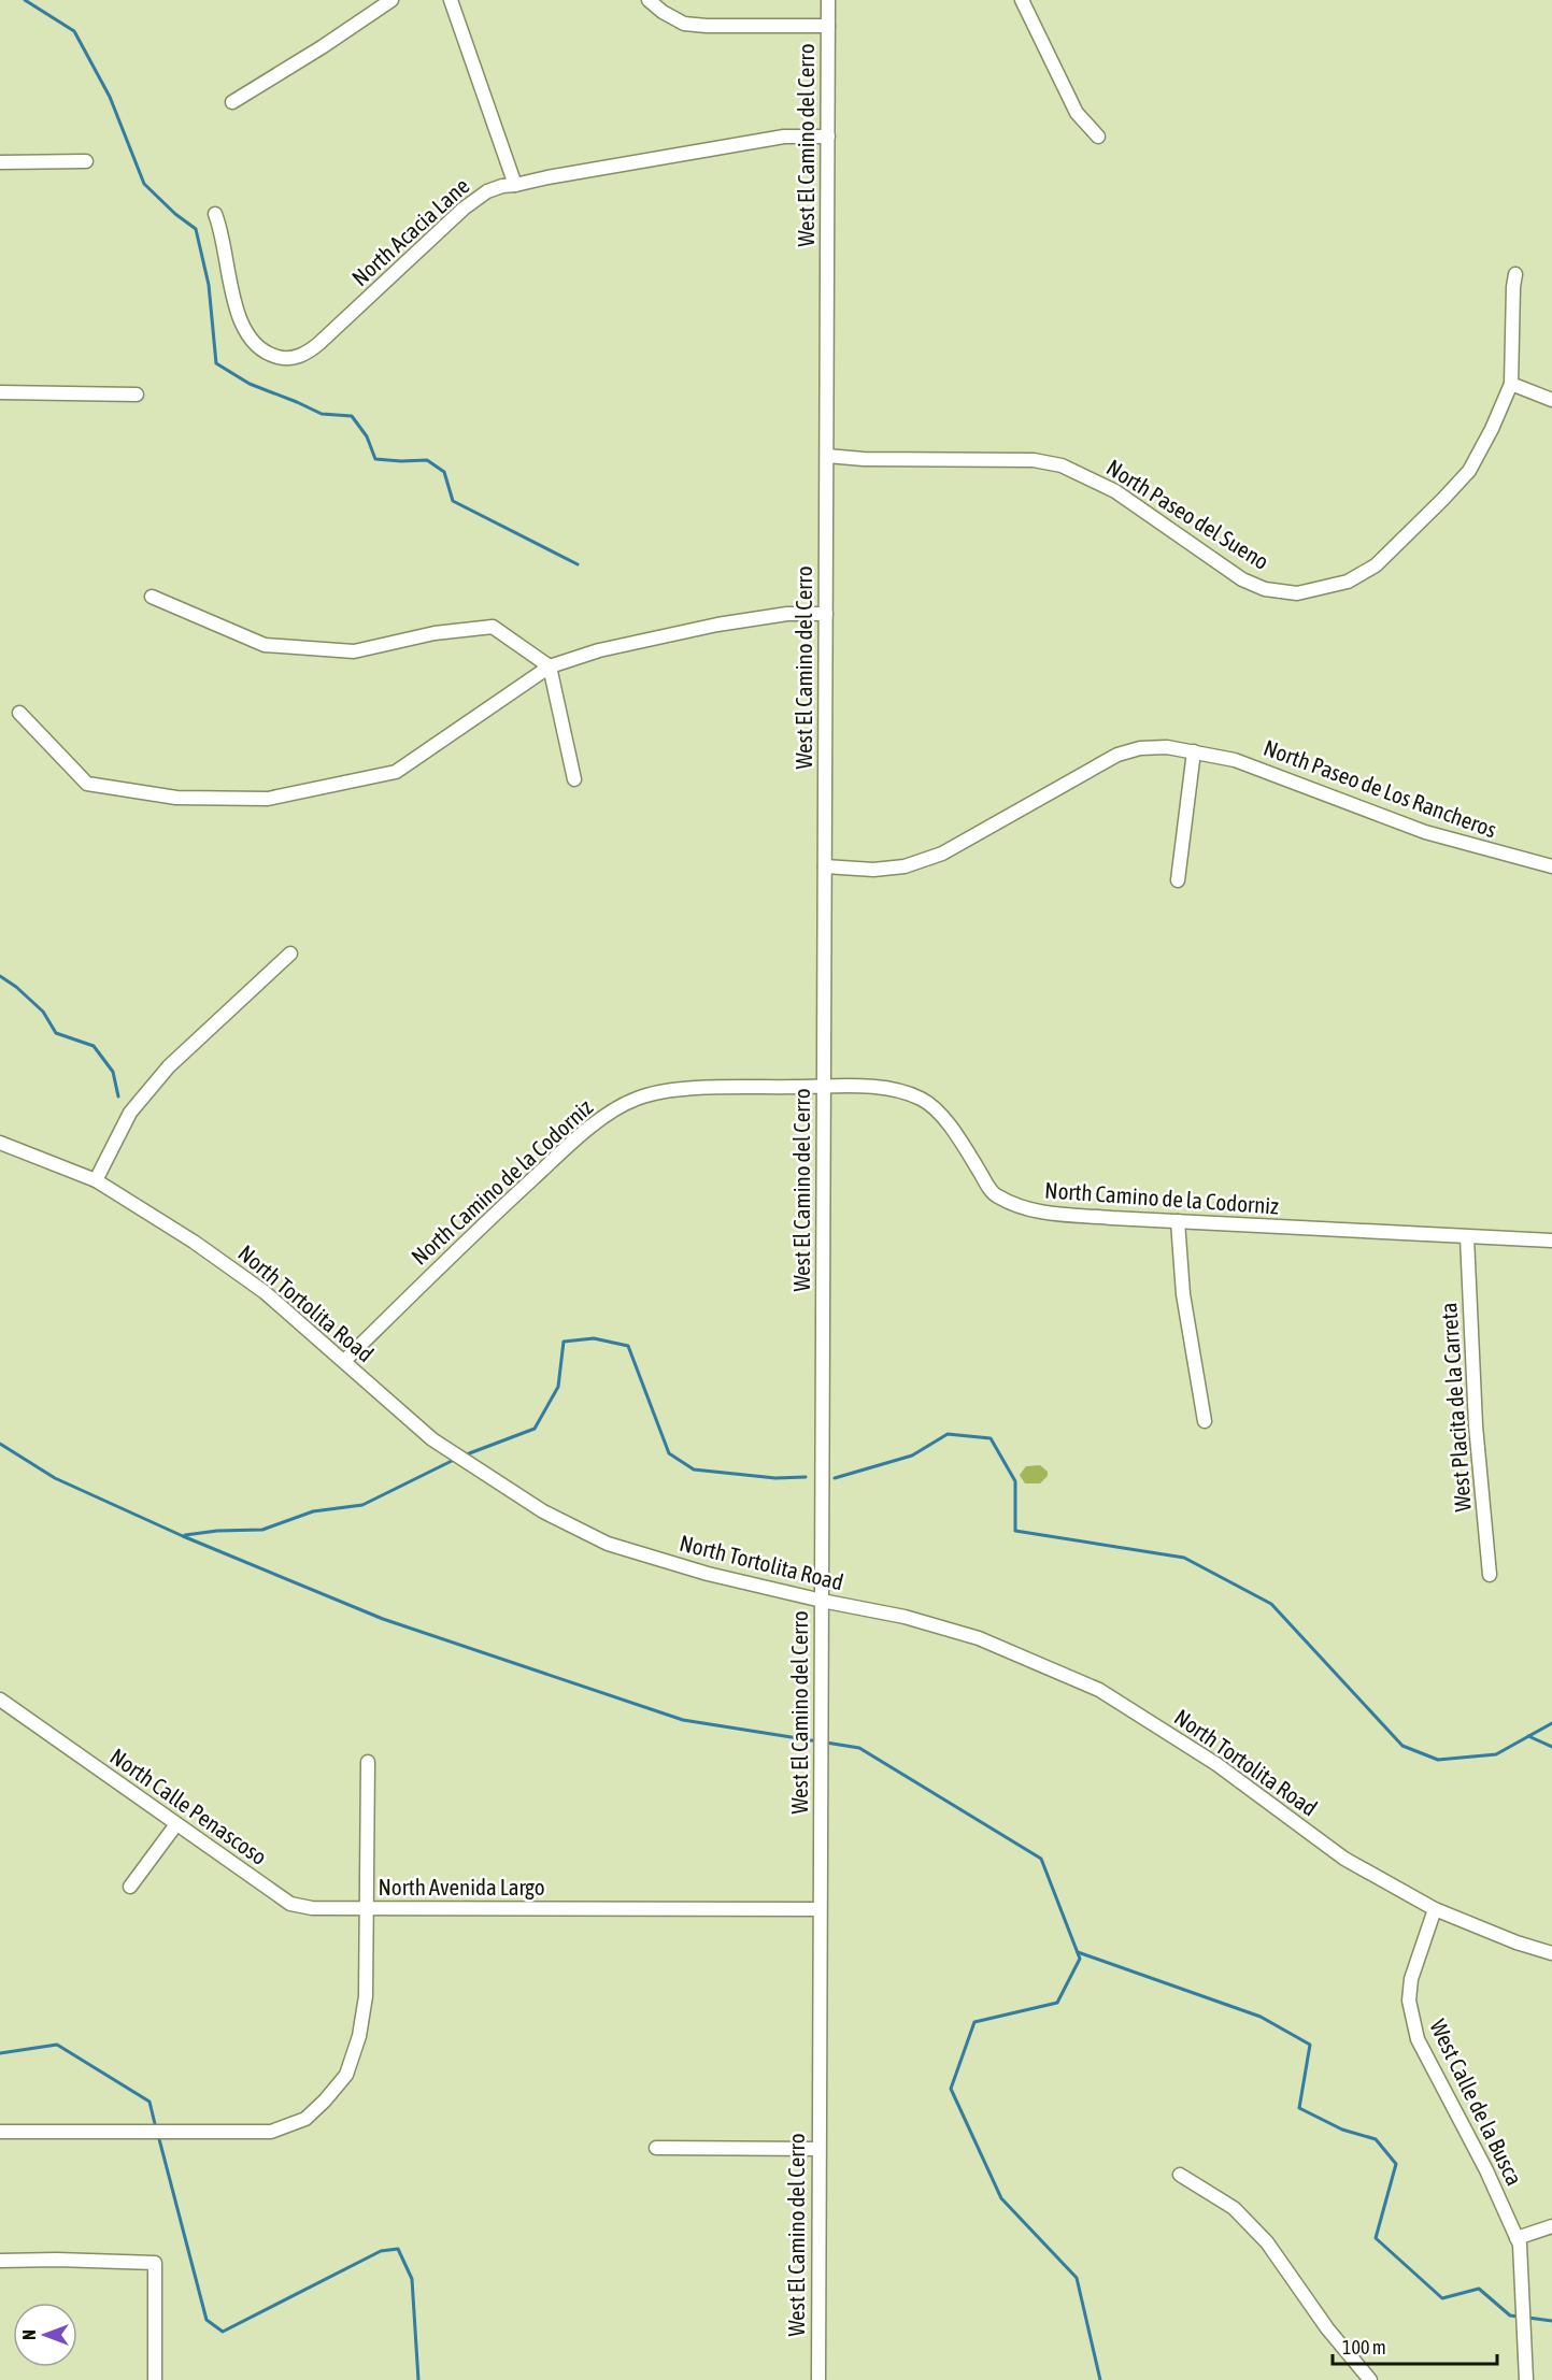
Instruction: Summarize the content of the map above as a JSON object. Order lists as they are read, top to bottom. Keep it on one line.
{"streets":{"street":["West El Camino del Cerro","North Acacia Lane","North Paseo del Sueno","North Paseo de Los Rancheros","North Camino de la Codorniz","North Tortolita Road","West Placita de la Carreta","North Calle Penascoso","North Avenida Largo","West Calle de la Busca"]},"crossings":[["West El Camino del Cerro","North Acacia Lane"],["West El Camino del Cerro","North Paseo del Sueno"],["West El Camino del Cerro","North Paseo de Los Rancheros"],["West El Camino del Cerro","North Camino de la Codorniz"],["West El Camino del Cerro","North Tortolita Road"],["West El Camino del Cerro","North Avenida Largo"],["North Camino de la Codorniz","North Tortolita Road"],["North Camino de la Codorniz","West Placita de la Carreta"],["North Tortolita Road","West Calle de la Busca"],["North Calle Penascoso","North Avenida Largo"]],"scale_bar":"100 m","north":"left"}
